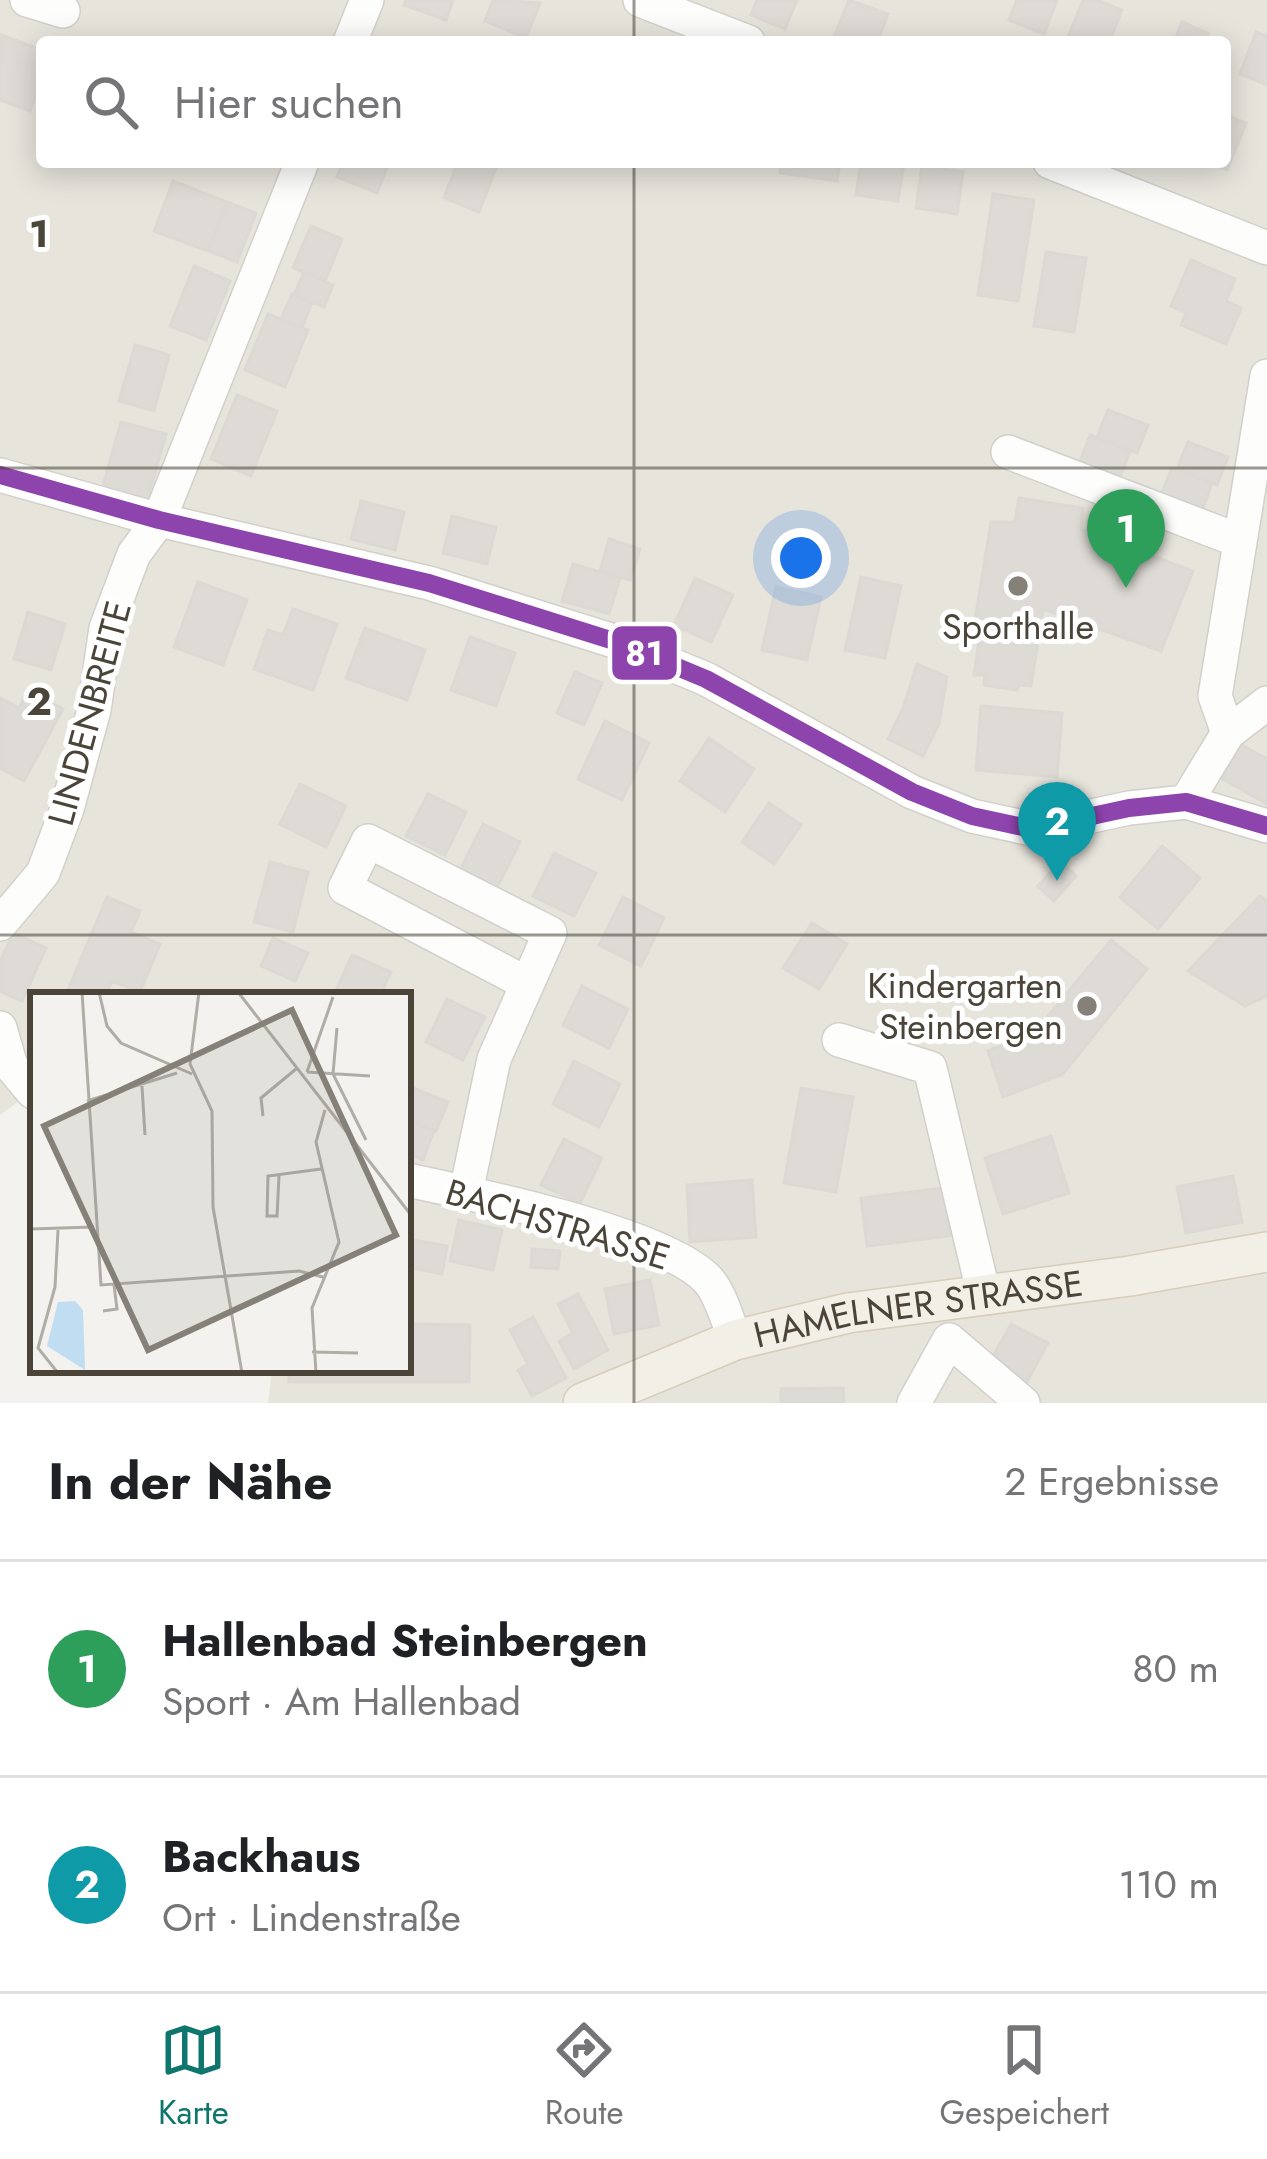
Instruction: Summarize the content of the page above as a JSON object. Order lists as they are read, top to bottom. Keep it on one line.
{"streets":{"main road":["HAMELNER STRASSE"],"street":["LINDENBREITE","BACHSTRASSE"]},"crossings":[["BACHSTRASSE","HAMELNER STRASSE"]],"places":["Sporthalle","Kindergarten Steinbergen"],"lines":["transit line 81"],"page":{"search":"Hier suchen","pins":["1","2"],"heading":["In der Nähe","2 Ergebnisse"],"list":[{"mark":"1","name":"Hallenbad Steinbergen","note":"Sport · Am Hallenbad","value":"80 m"},{"mark":"2","name":"Backhaus","note":"Ort · Lindenstraße","value":"110 m"}],"nav":["Karte","Route","Gespeichert"]},"grid":{"rows":["1","2"]}}
